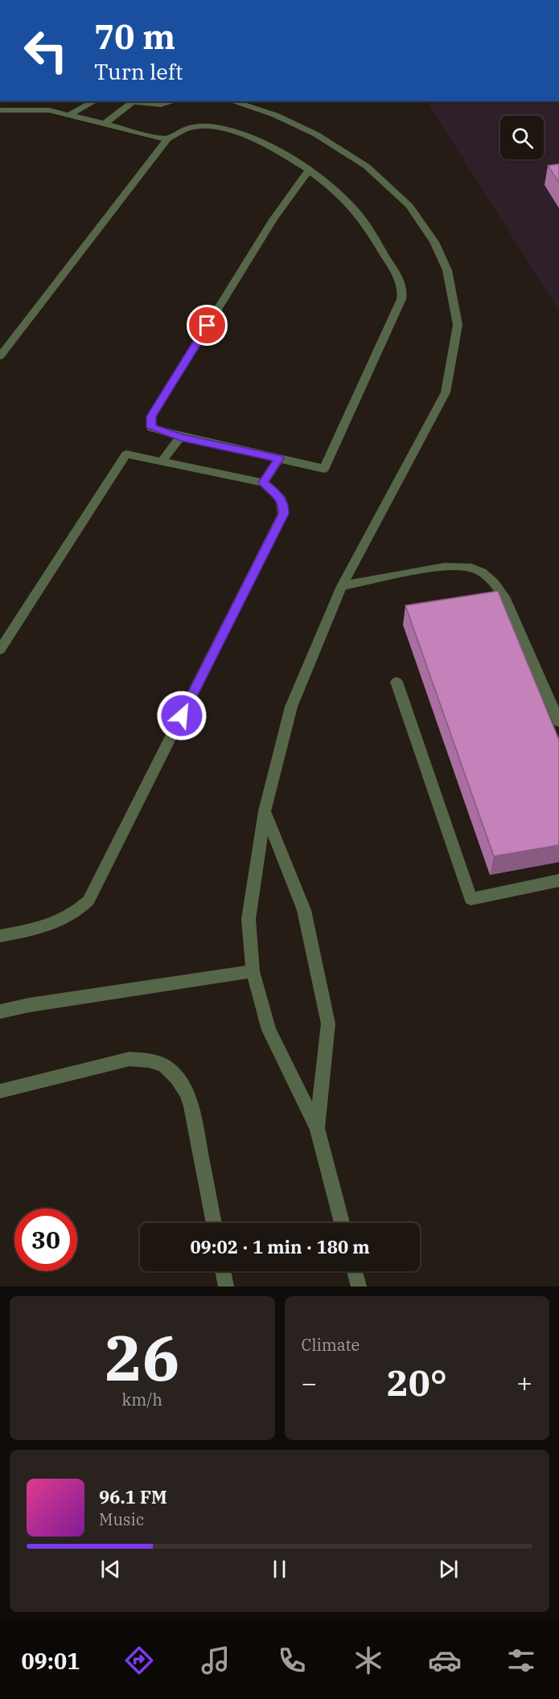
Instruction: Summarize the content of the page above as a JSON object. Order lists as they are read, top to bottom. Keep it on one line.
{"page":{"turn":["70 m","Turn left"],"limit":"30","trip":"09:02 · 1 min · 180 m","tile":[["26","km/h"],"Climate"],"heat":["−","20°","+"],"song":["96.1 FM","Music"],"tabs":"09:01"}}
